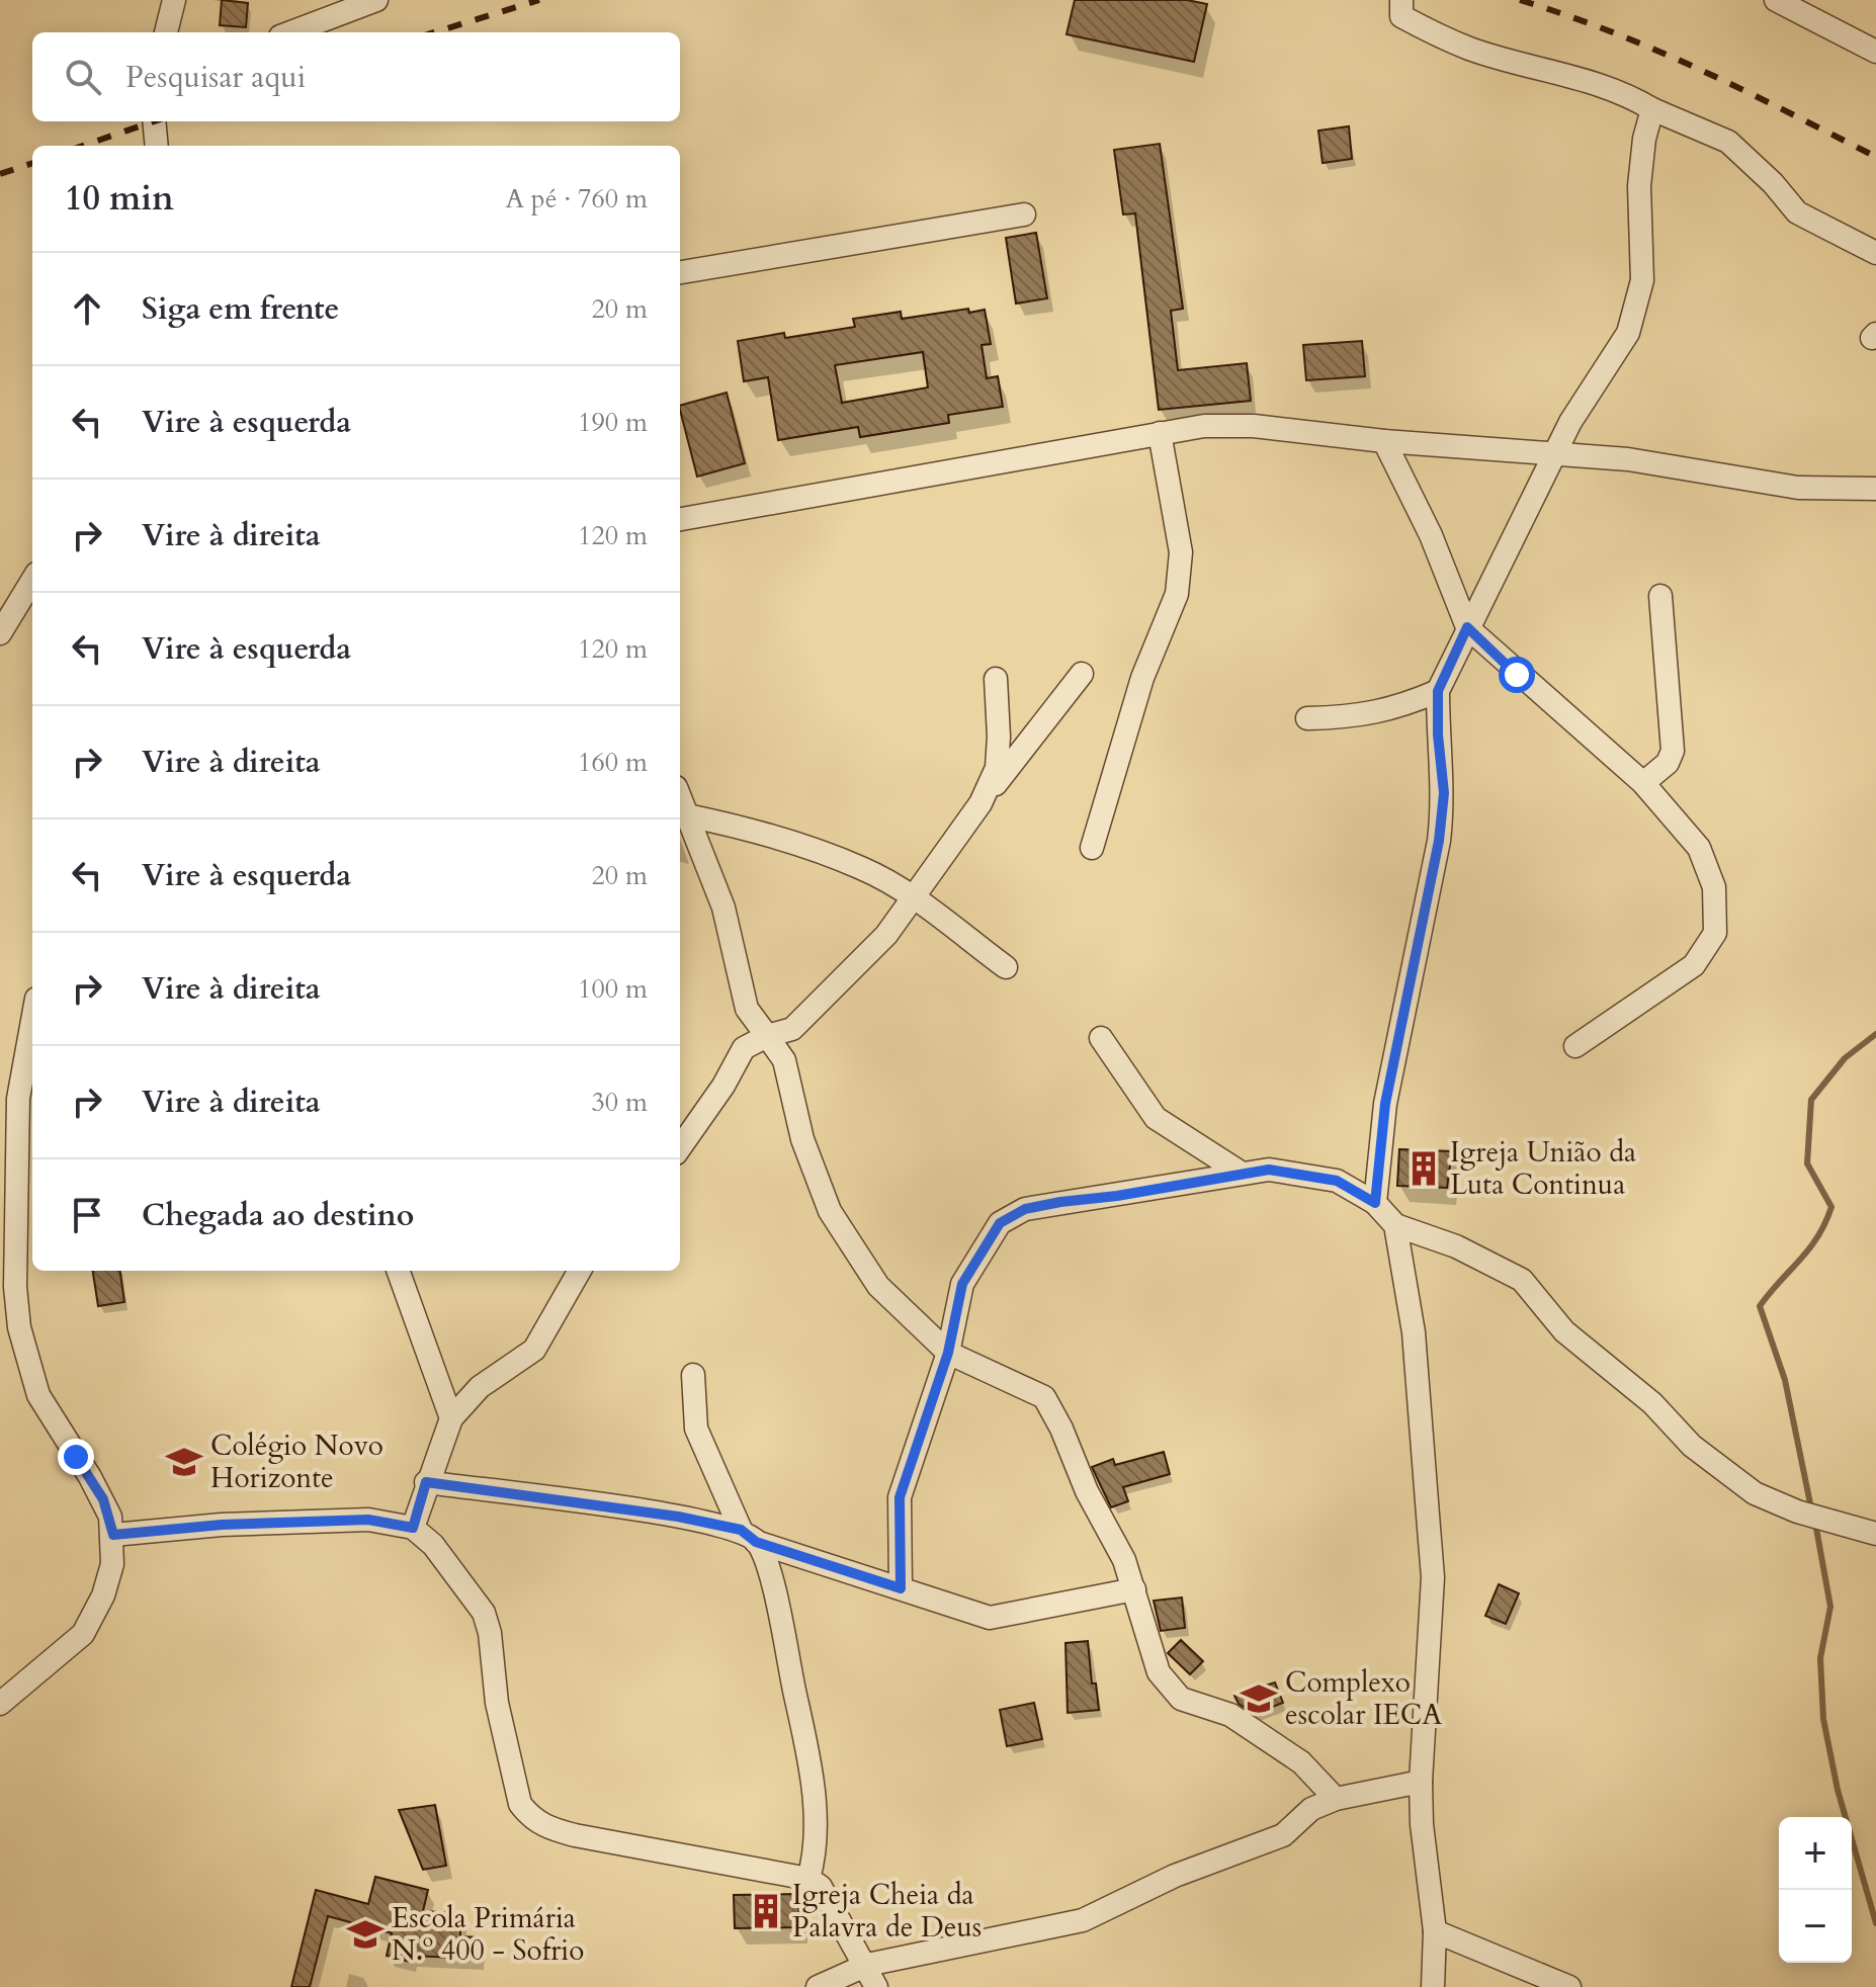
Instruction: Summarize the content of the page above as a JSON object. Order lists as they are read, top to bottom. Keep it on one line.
{"places":{"building":["Igreja União da Luta Continua","Igreja Cheia da Palavra de Deus"],"school or university":["Colégio Novo Horizonte","Complexo escolar IECA","Escola Primária N.º 400 - Sofrio"]},"page":{"search":"Pesquisar aqui","heading":["10 min","A pé · 760 m"],"list":[["Siga em frente","20 m"],["Vire à esquerda","190 m"],["Vire à direita","120 m"],["Vire à esquerda","120 m"],["Vire à direita","160 m"],["Vire à esquerda","20 m"],["Vire à direita","100 m"],["Vire à direita","30 m"],"Chegada ao destino"],"map_buttons":["+","−"]}}
